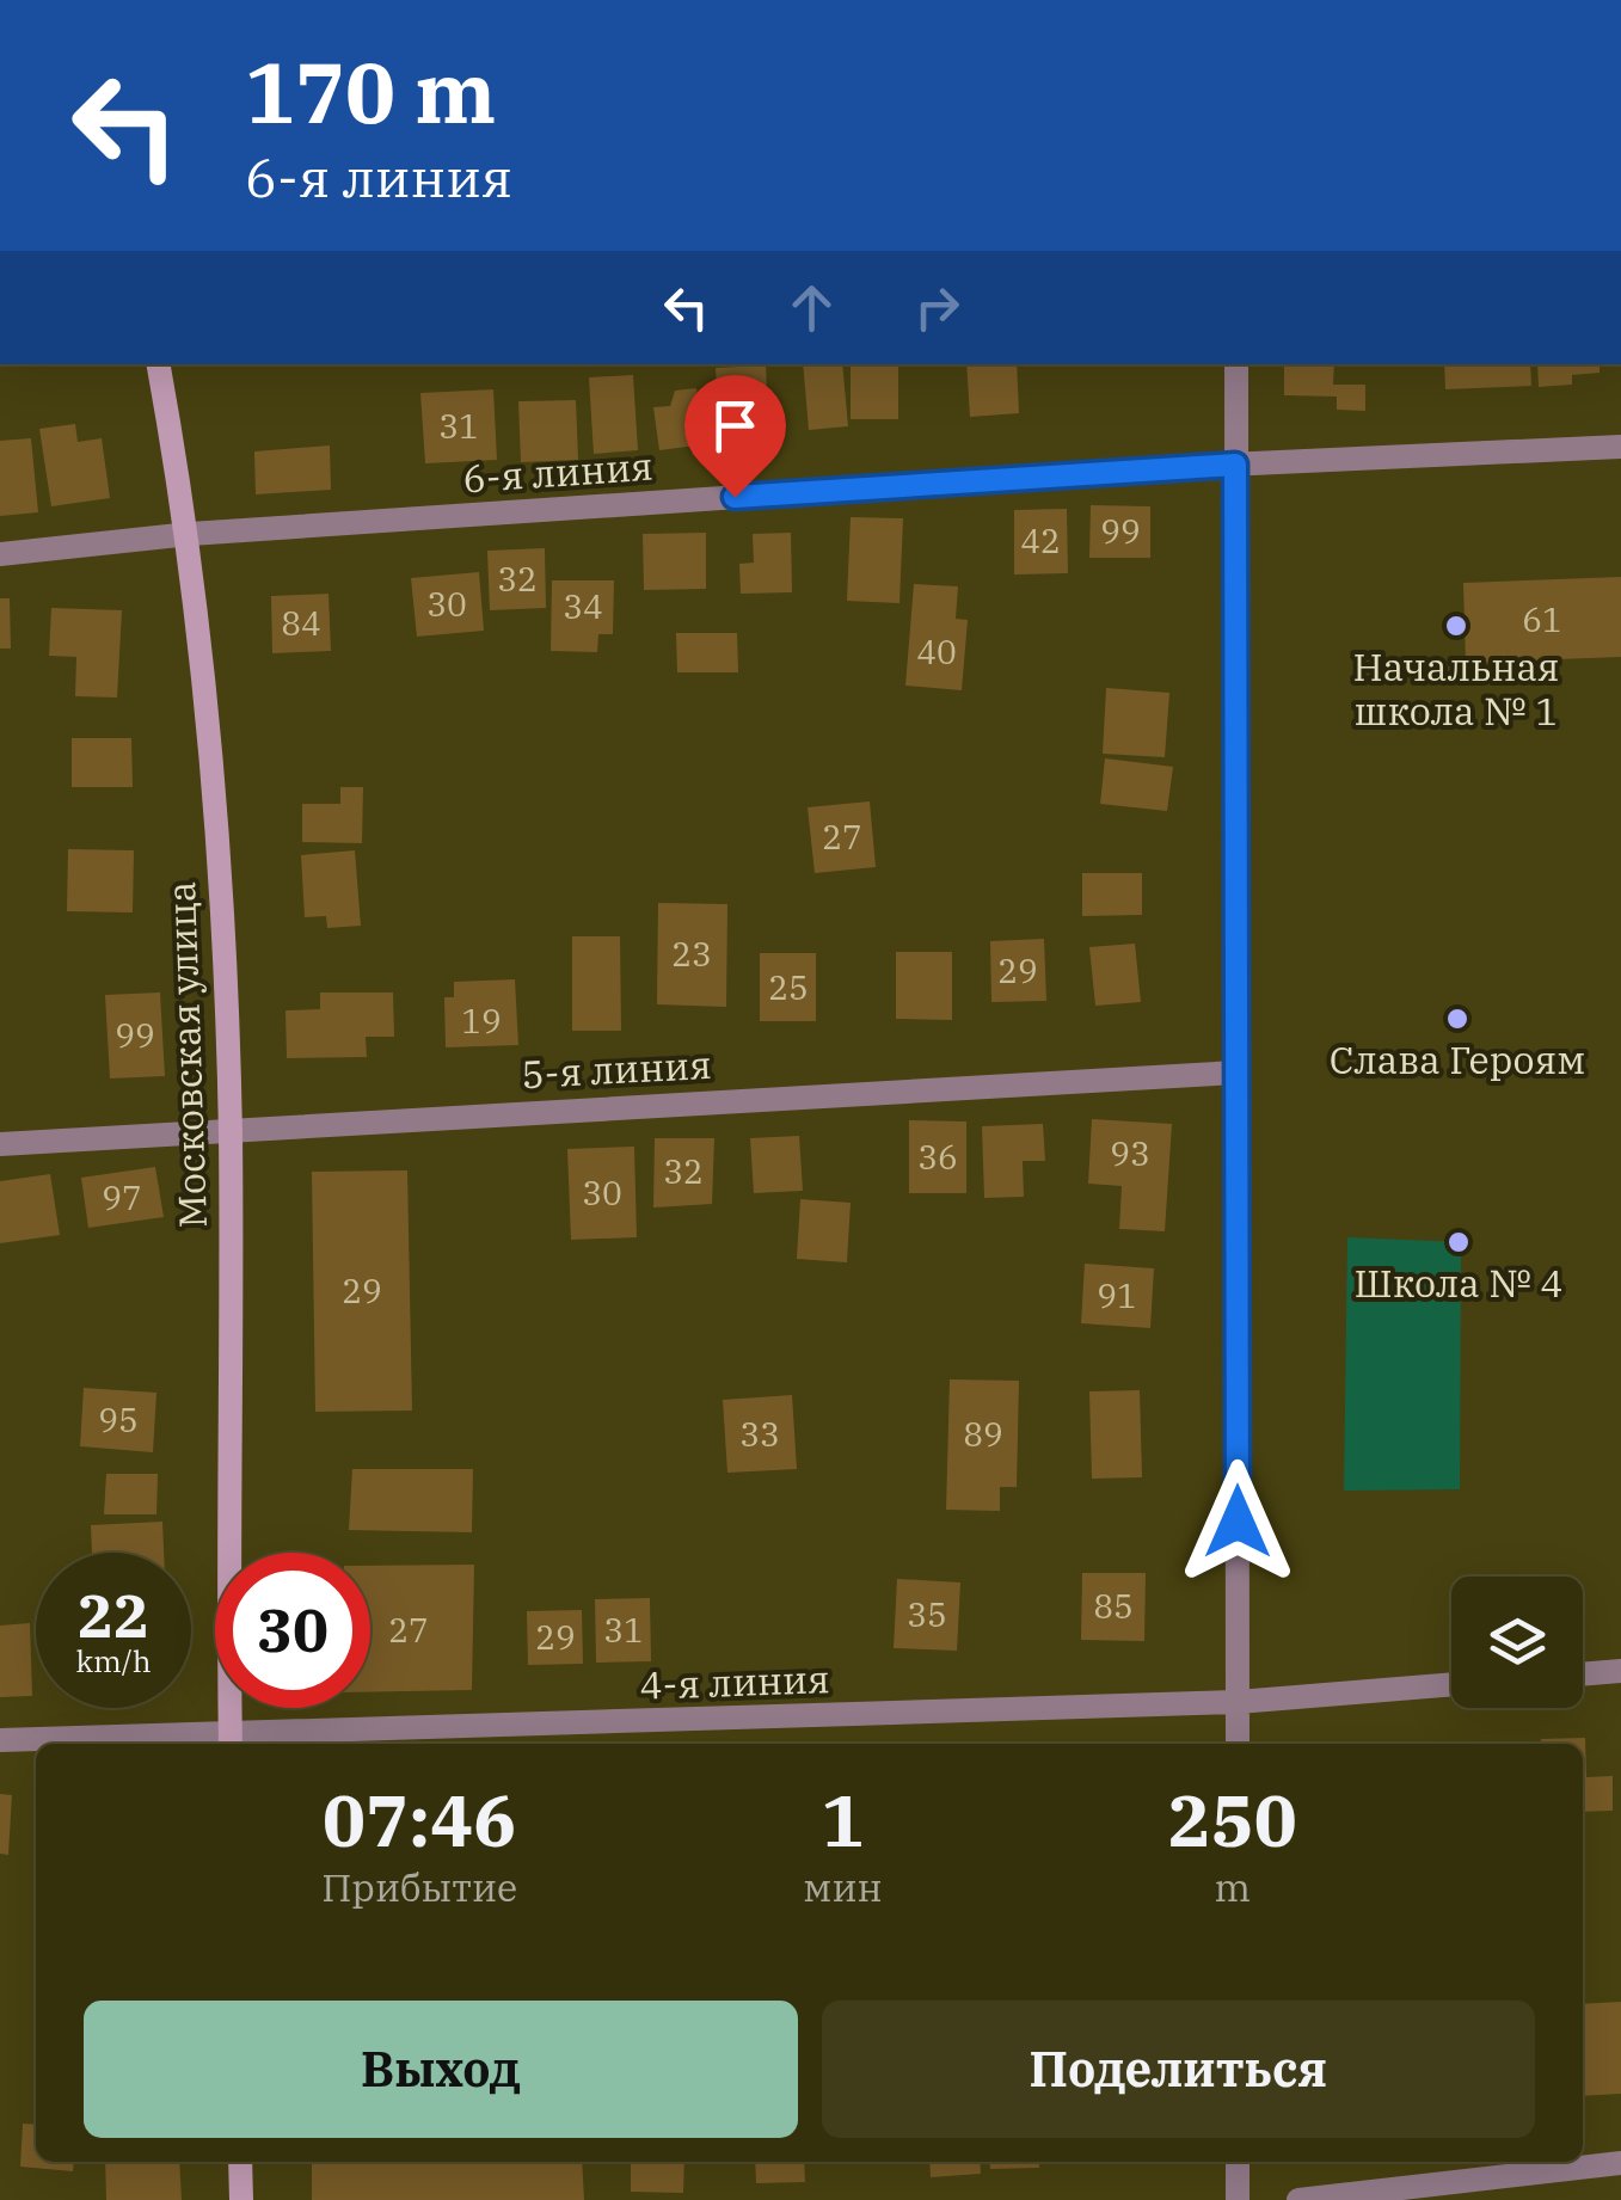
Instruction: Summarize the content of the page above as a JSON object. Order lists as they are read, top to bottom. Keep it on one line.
{"streets":{"street":["6-я линия","Московская улица","5-я линия","4-я линия"]},"crossings":[["6-я линия","Московская улица"],["Московская улица","5-я линия"],["Московская улица","4-я линия"]],"places":["Начальная школа № 1","Слава Героям","Школа № 4"],"house_numbers":["31","99","42","32","30","34","61","84","40","27","23","29","25","19","99","93","36","32","30","97","29","91","95","33","89","85","35","27","31","29"],"page":{"turn":["170 m","6-я линия"],"speed":"22 km/h","limit":"30","eta":["07:46","Прибытие","1","мин","250","m"],"buttons":["Выход","Поделиться"]}}
